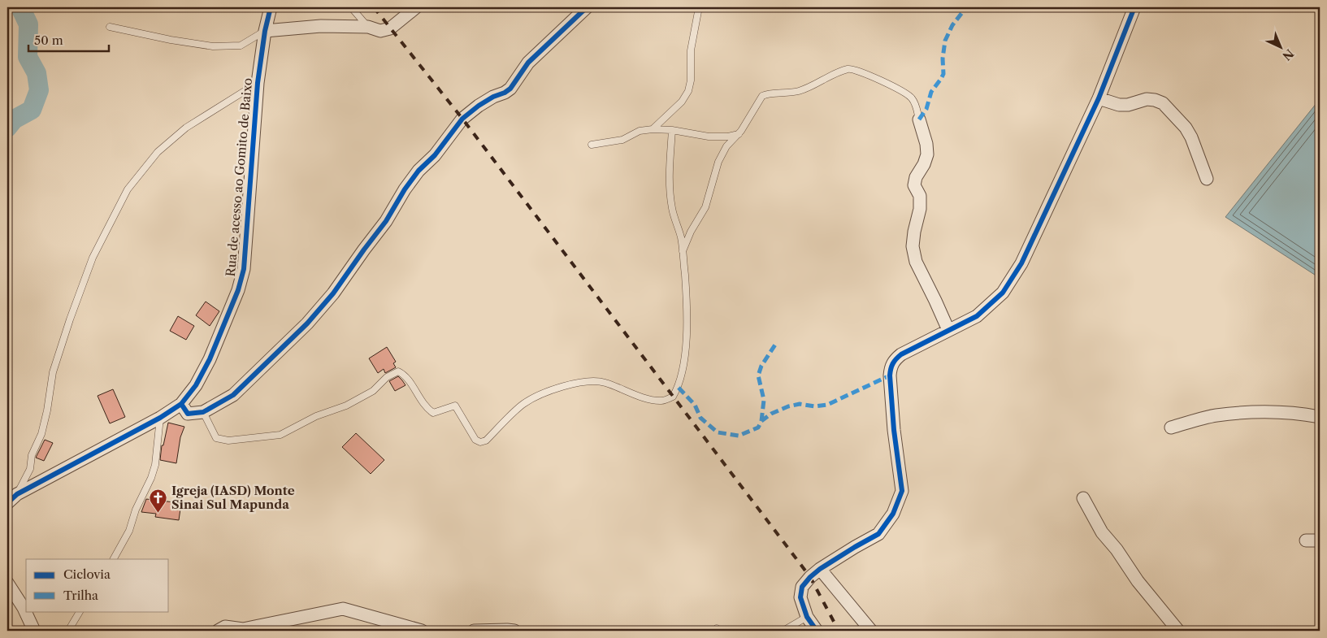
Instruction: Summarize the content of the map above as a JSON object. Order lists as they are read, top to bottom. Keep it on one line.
{"streets":{"street":["Rua de acesso ao Gomito de Baixo"]},"places":{"church":["Igreja (IASD) Monte Sinai Sul Mapunda"]},"legend":["Ciclovia","Trilha"],"scale_bar":"50 m","north":"bottom right"}
